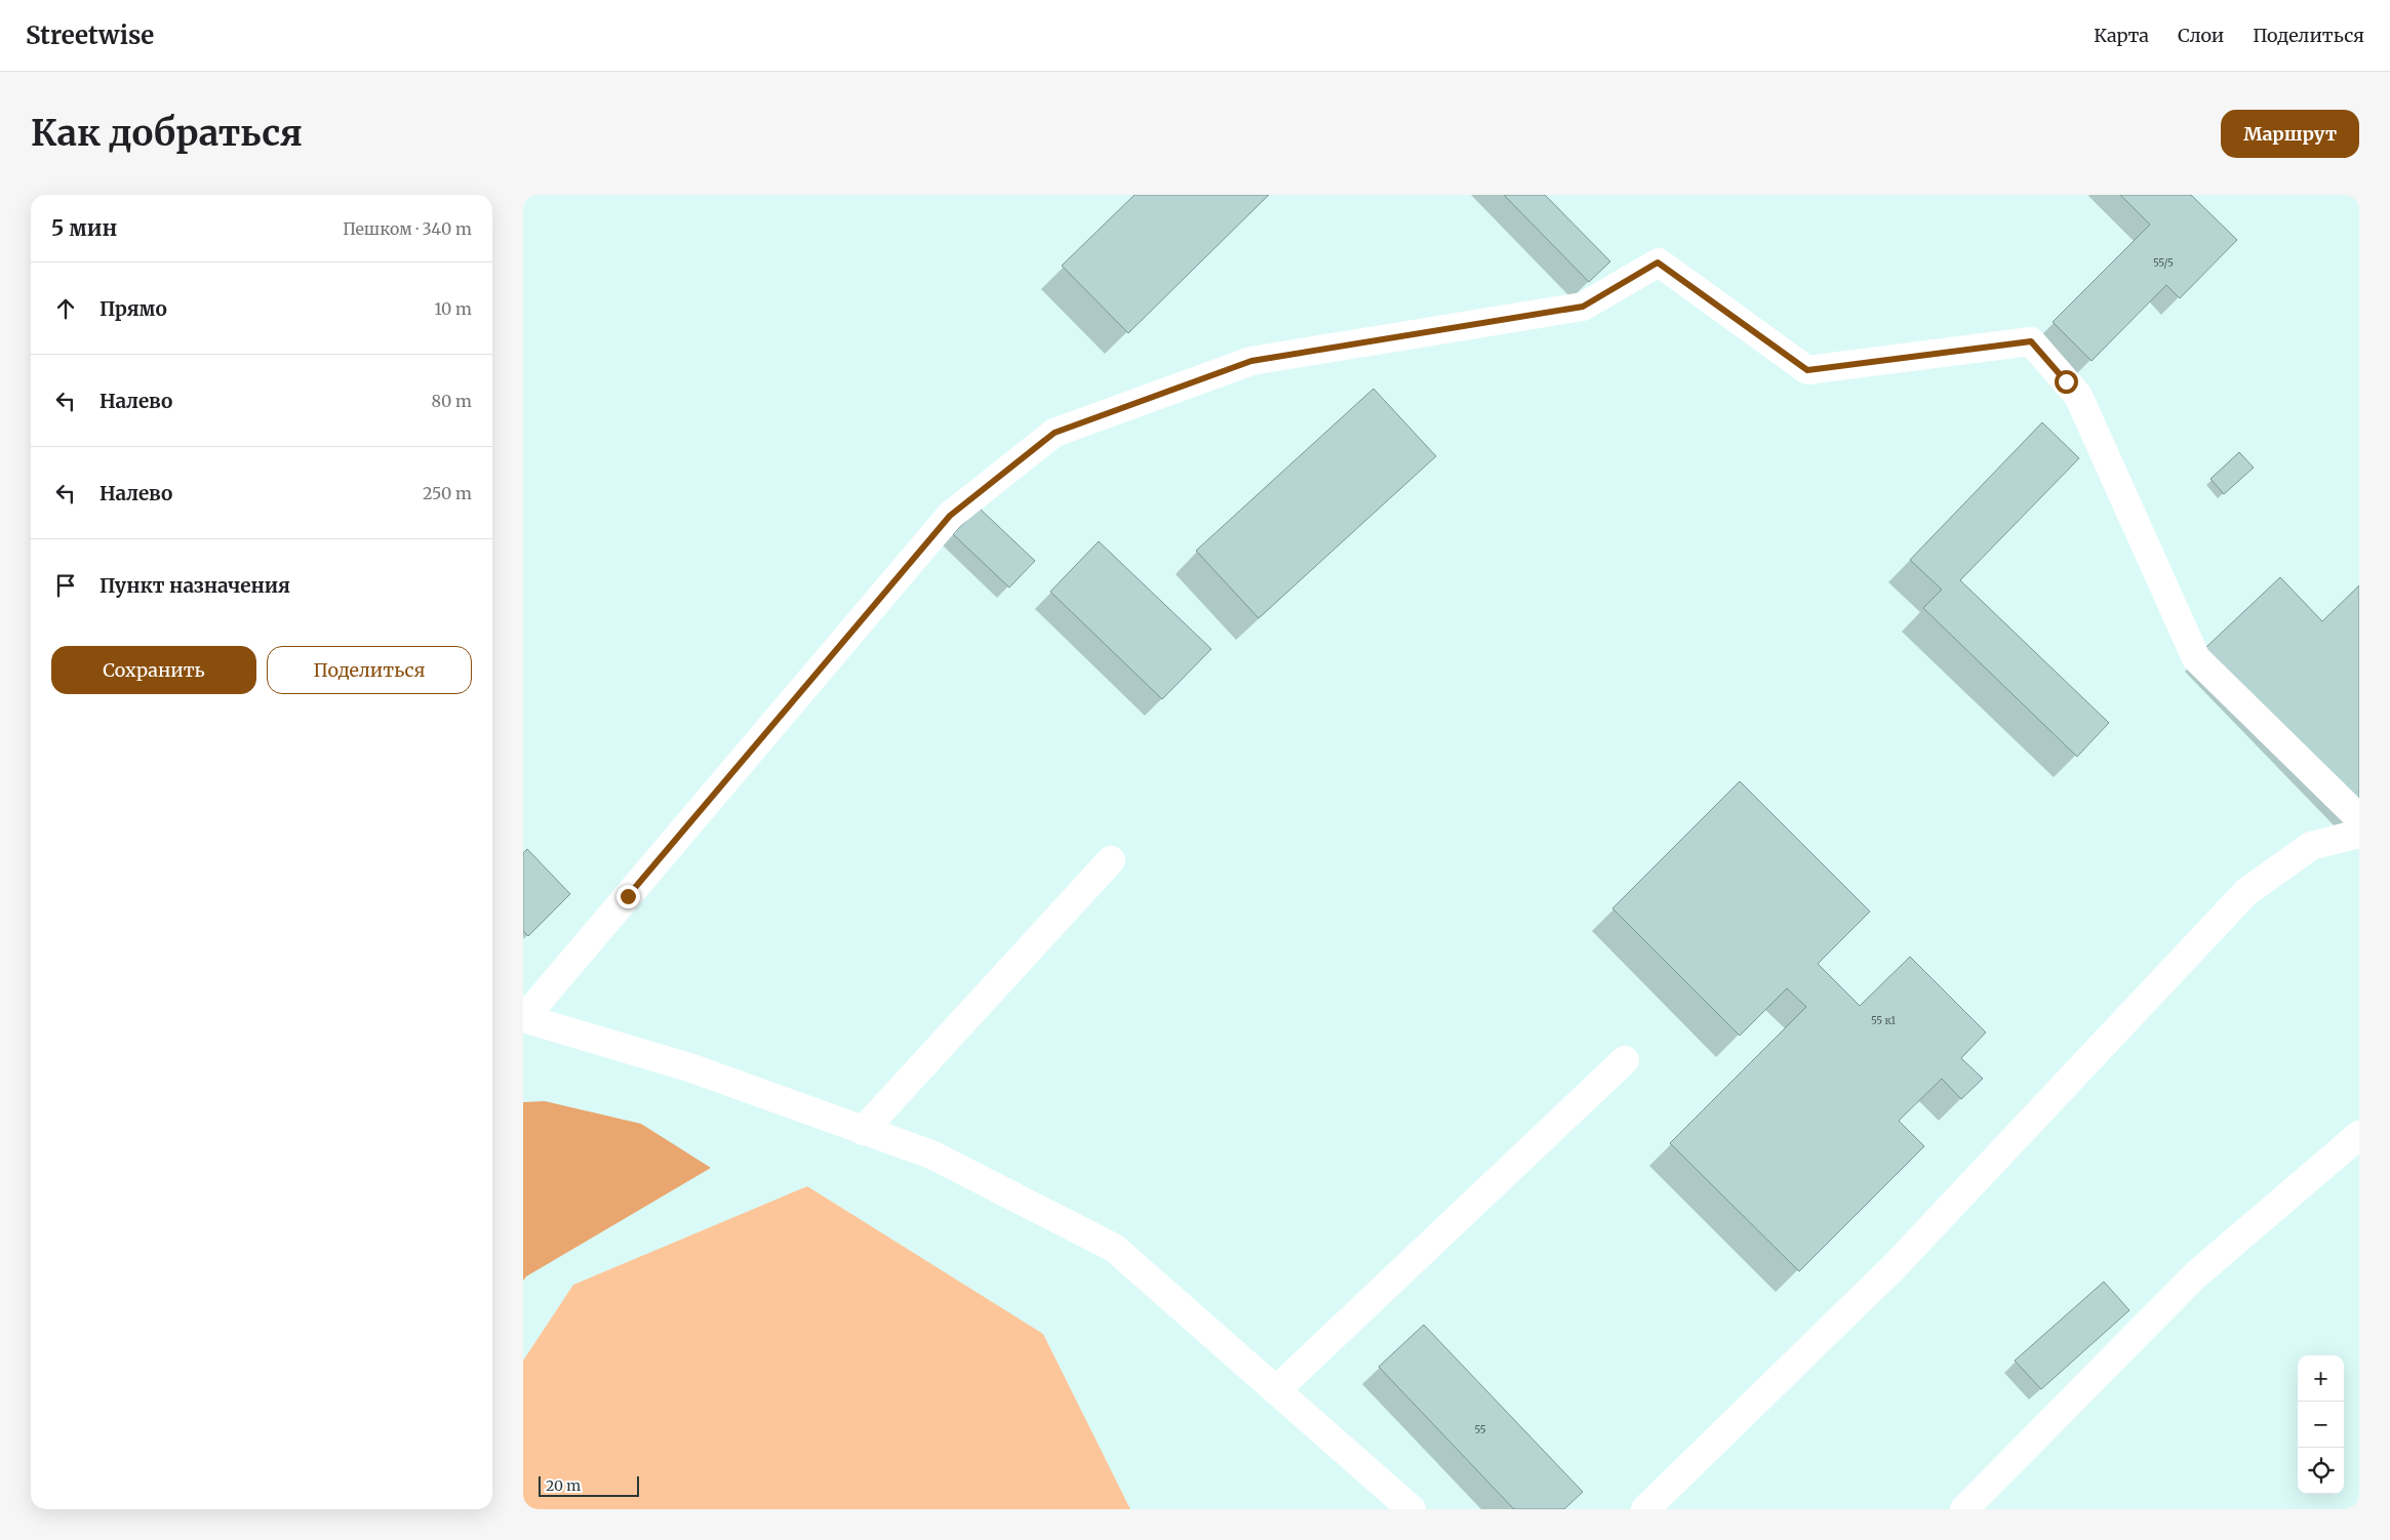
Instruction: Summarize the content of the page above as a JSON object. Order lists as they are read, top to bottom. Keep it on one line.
{"house_numbers":["55/5","55 к1","55"],"scale_bar":"20 m","page":{"header":"Streetwise","nav":["Карта","Слои","Поделиться"],"buttons":["Маршрут",["Сохранить","Поделиться"]],"title":"Как добраться","heading":["5 мин","Пешком · 340 m"],"list":[["Прямо","10 m"],["Налево","80 m"],["Налево","250 m"],"Пункт назначения"],"map_buttons":["+","−"],"scale":"20 m"}}
